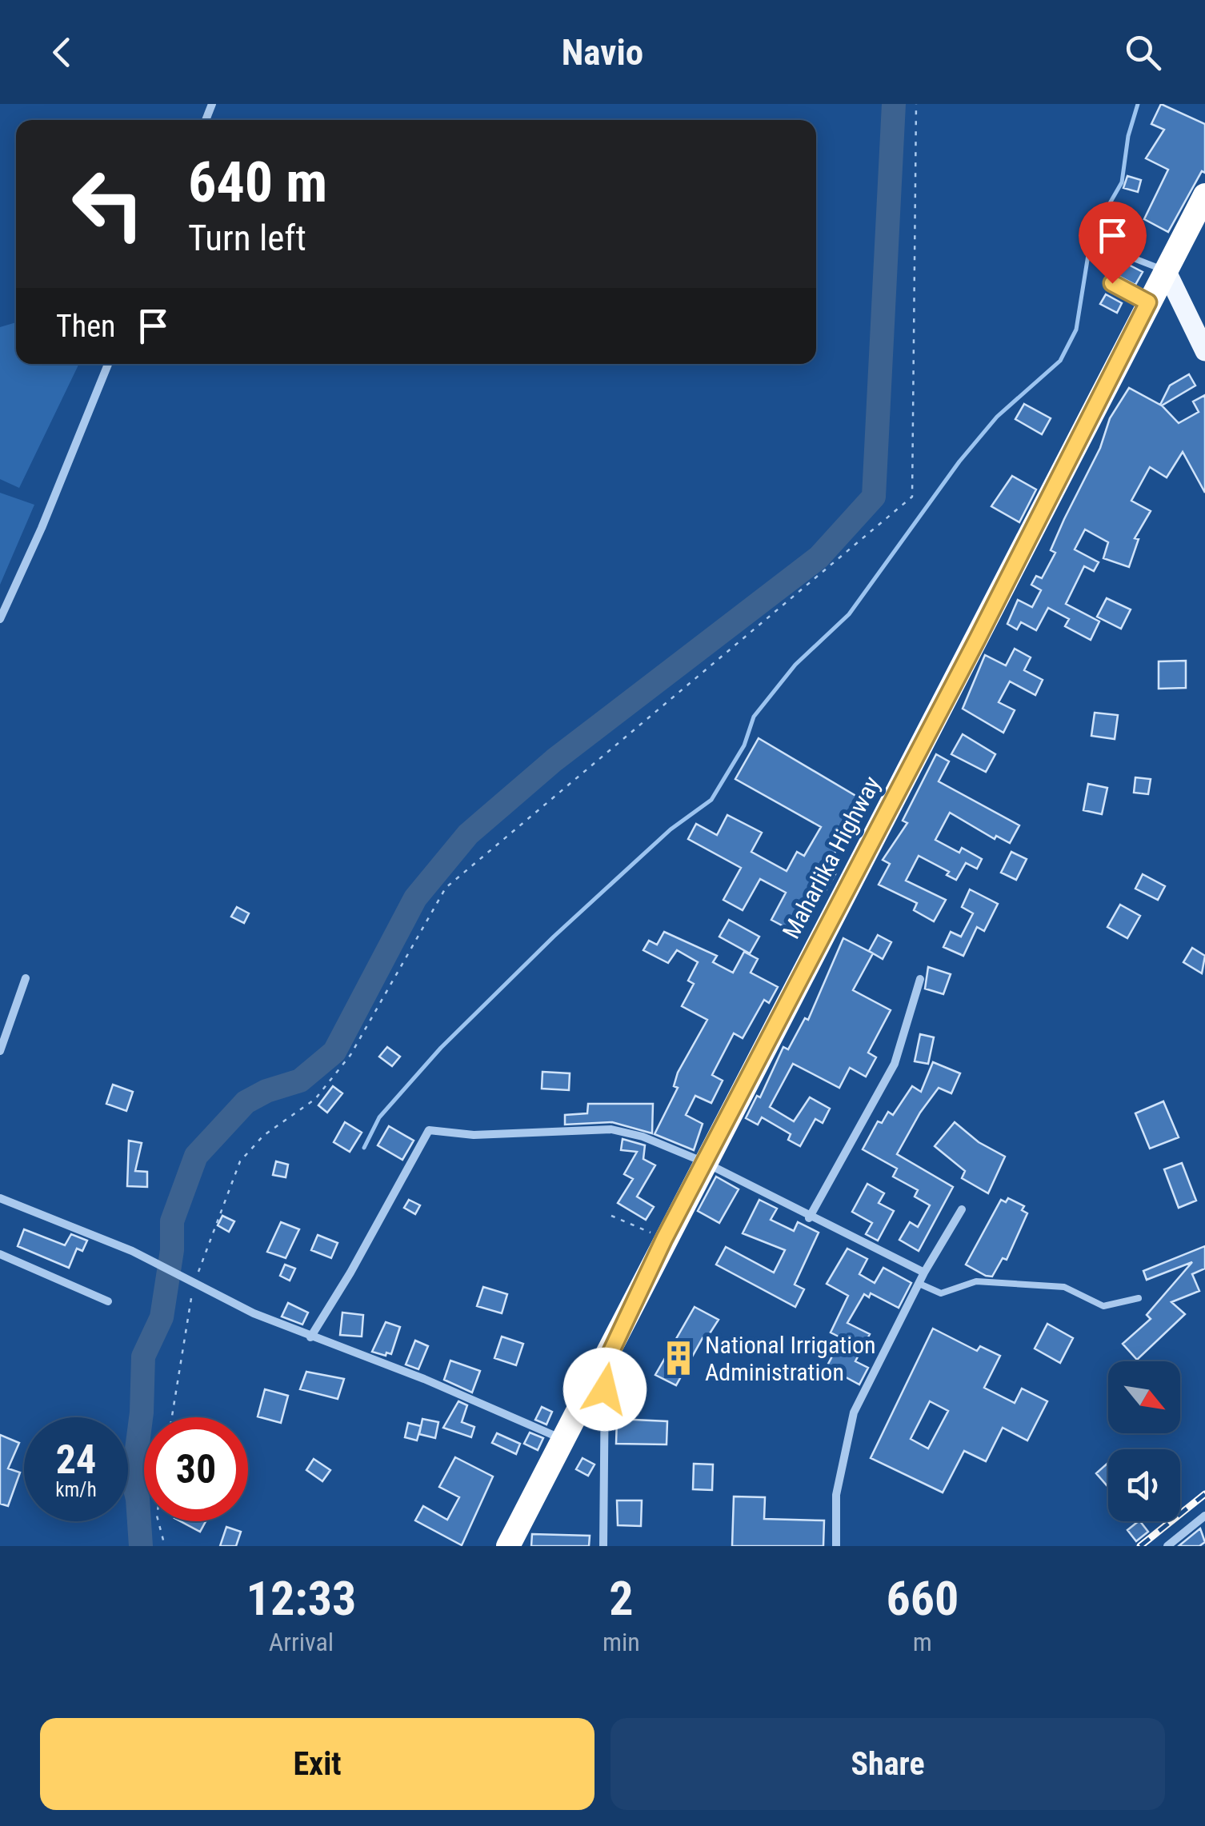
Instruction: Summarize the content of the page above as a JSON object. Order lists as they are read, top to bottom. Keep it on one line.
{"streets":{"highway":["Maharlika Highway"]},"places":{"building":["National Irrigation Administration"]},"north":"bottom right","page":{"header":"Navio","turn":["640 m","Turn left"],"then":"Then","speed":"24 km/h","limit":"30","eta":["12:33","Arrival","2","min","660","m"],"buttons":["Exit","Share"]}}
